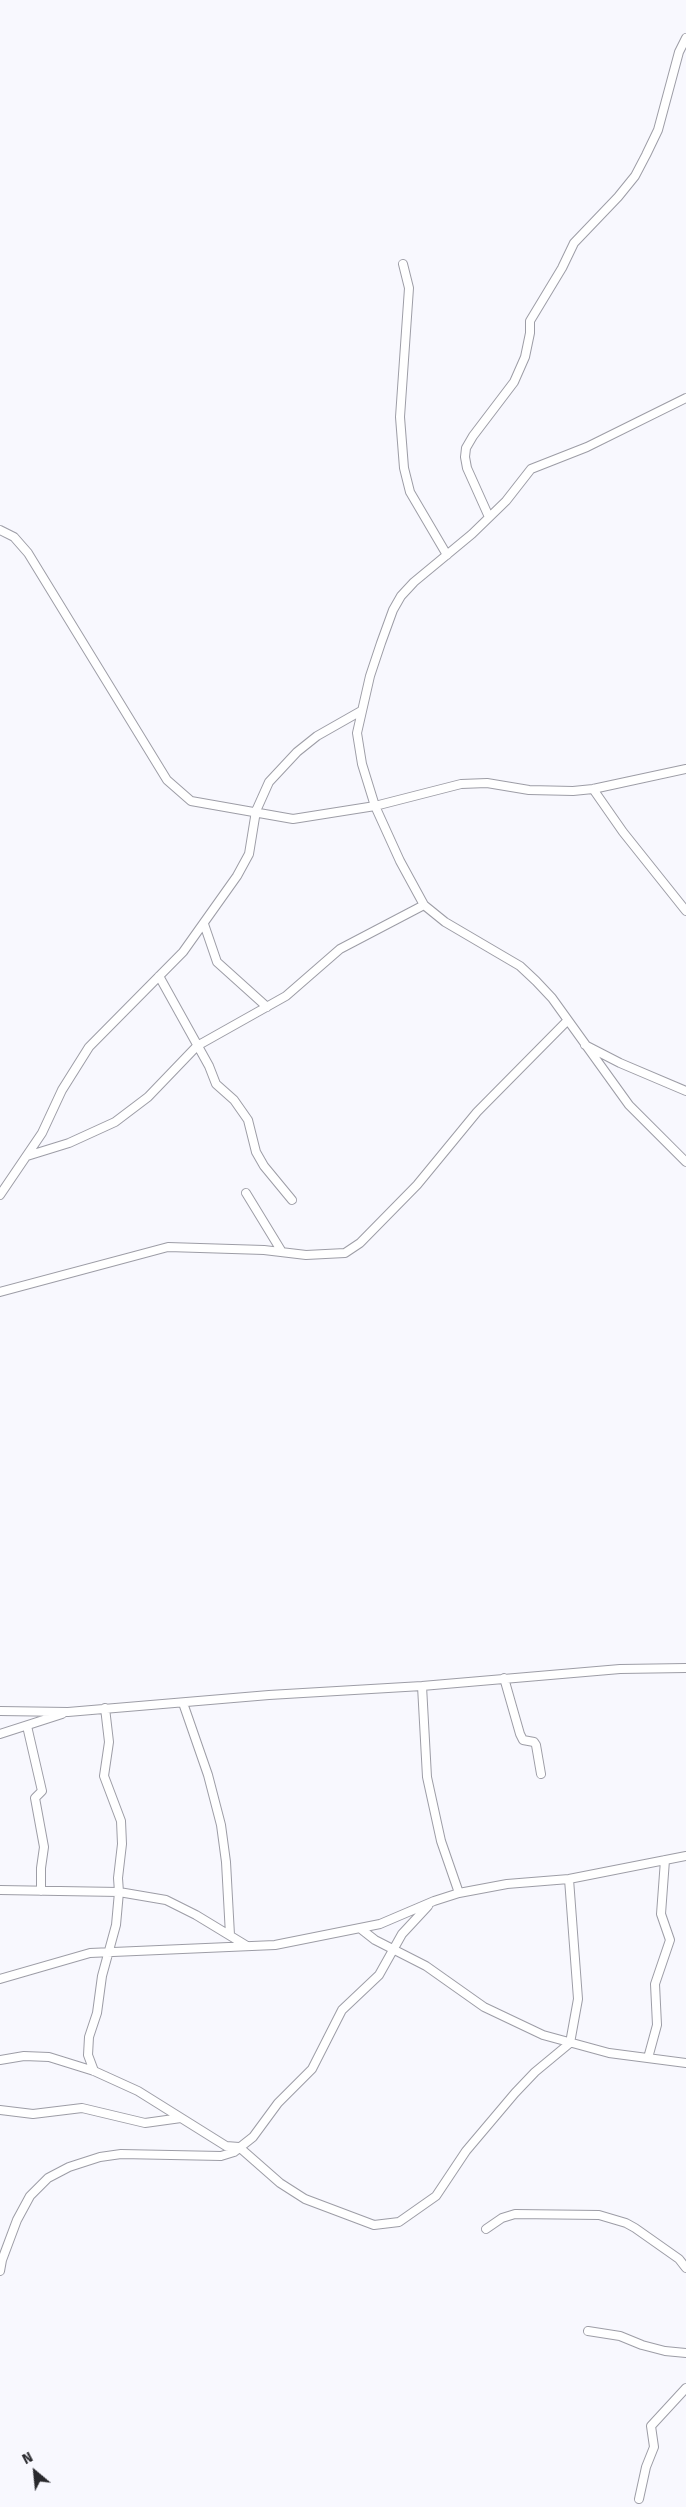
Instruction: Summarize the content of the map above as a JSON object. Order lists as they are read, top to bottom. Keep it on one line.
{"north":"top left"}
